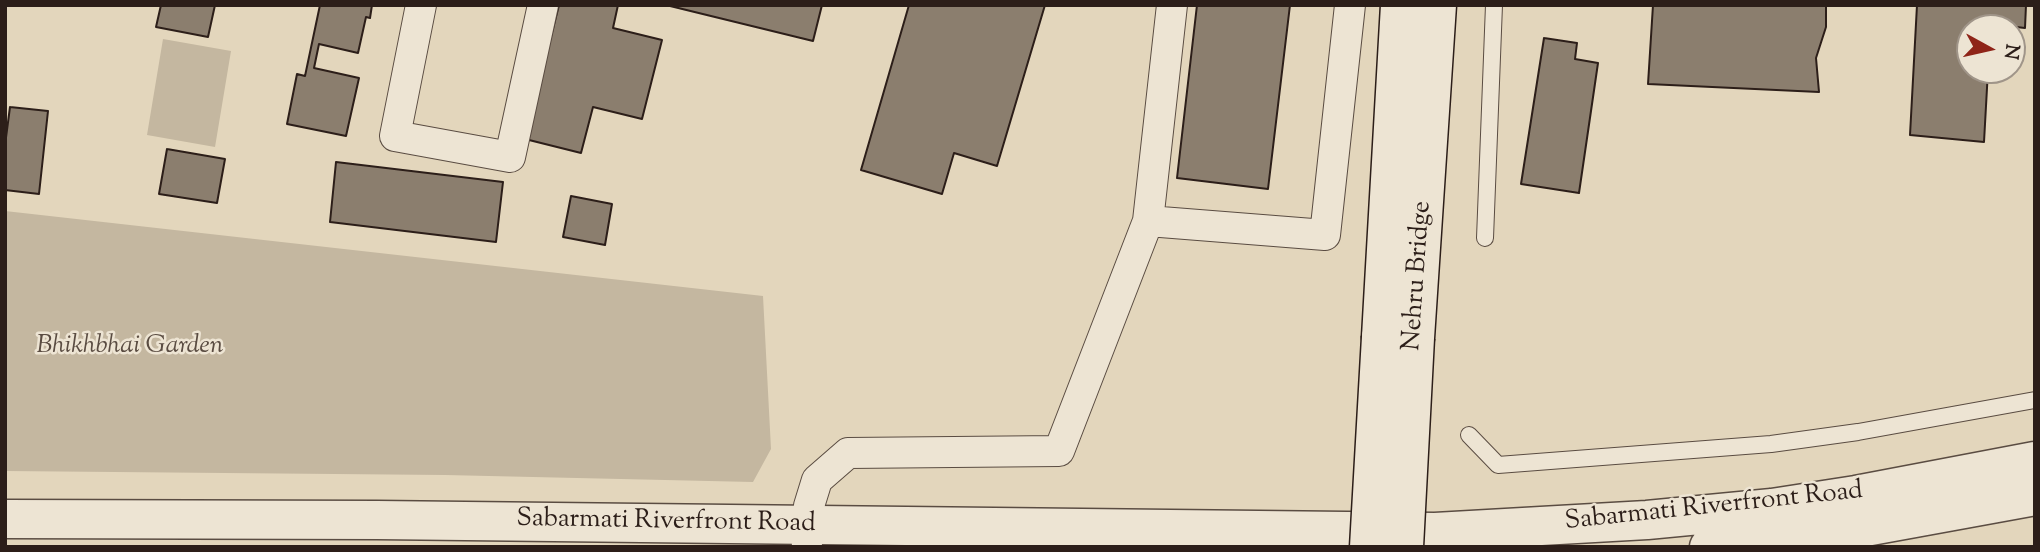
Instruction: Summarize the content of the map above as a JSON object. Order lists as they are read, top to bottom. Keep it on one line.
{"streets":{"street":["Nehru Bridge","Sabarmati Riverfront Road"]},"parks":["Bhikhbhai Garden"],"north":"right"}
